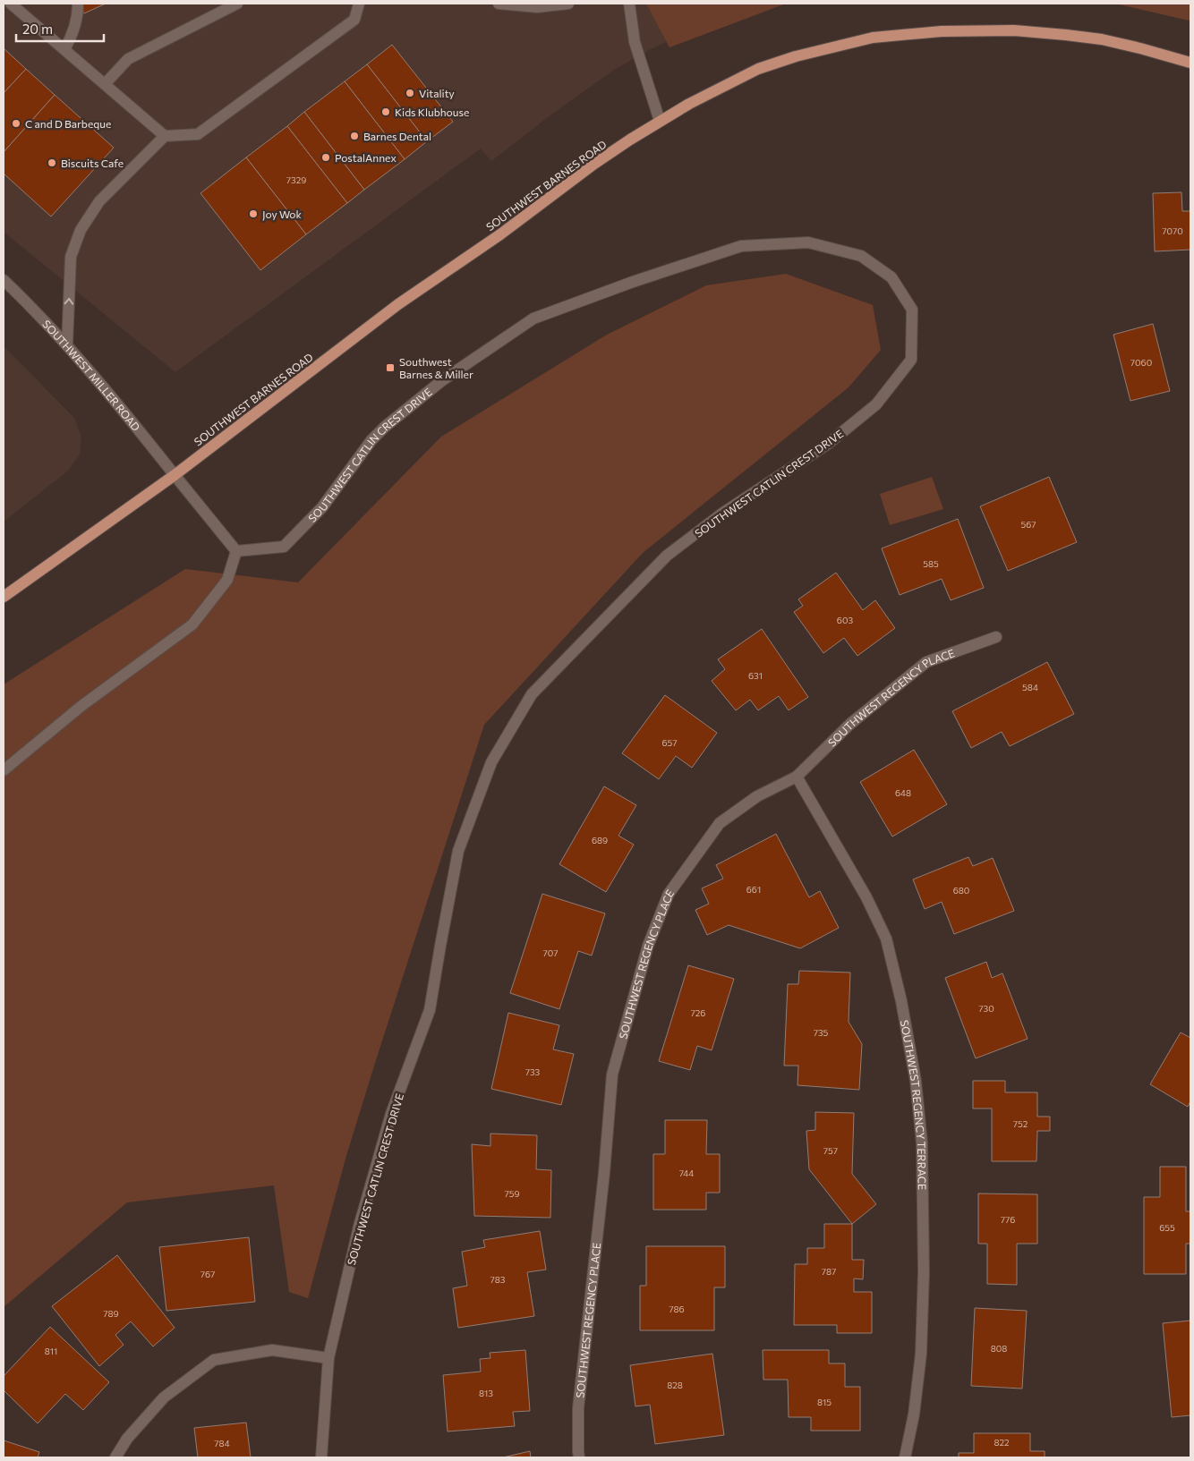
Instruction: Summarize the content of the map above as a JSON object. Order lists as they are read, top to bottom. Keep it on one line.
{"streets":{"main road":["SOUTHWEST BARNES ROAD"],"street":["SOUTHWEST MILLER ROAD","SOUTHWEST CATLIN CREST DRIVE","SOUTHWEST REGENCY PLACE","SOUTHWEST REGENCY TERRACE"]},"crossings":[["SOUTHWEST BARNES ROAD","SOUTHWEST MILLER ROAD"],["SOUTHWEST REGENCY PLACE","SOUTHWEST REGENCY TERRACE"]],"places":{"other":["Vitality","Kids Klubhouse","C and D Barbeque","Barnes Dental","PostalAnnex","Biscuits Cafe","Joy Wok"],"transit":["Southwest Barnes & Miller"]},"house_numbers":["7329","7070","7060","567","585","603","631","584","657","648","689","661","680","707","730","726","735","733","752","757","744","759","776","655","787","767","783","786","789","808","811","828","813","815","822","784"],"scale_bar":"20 m"}
